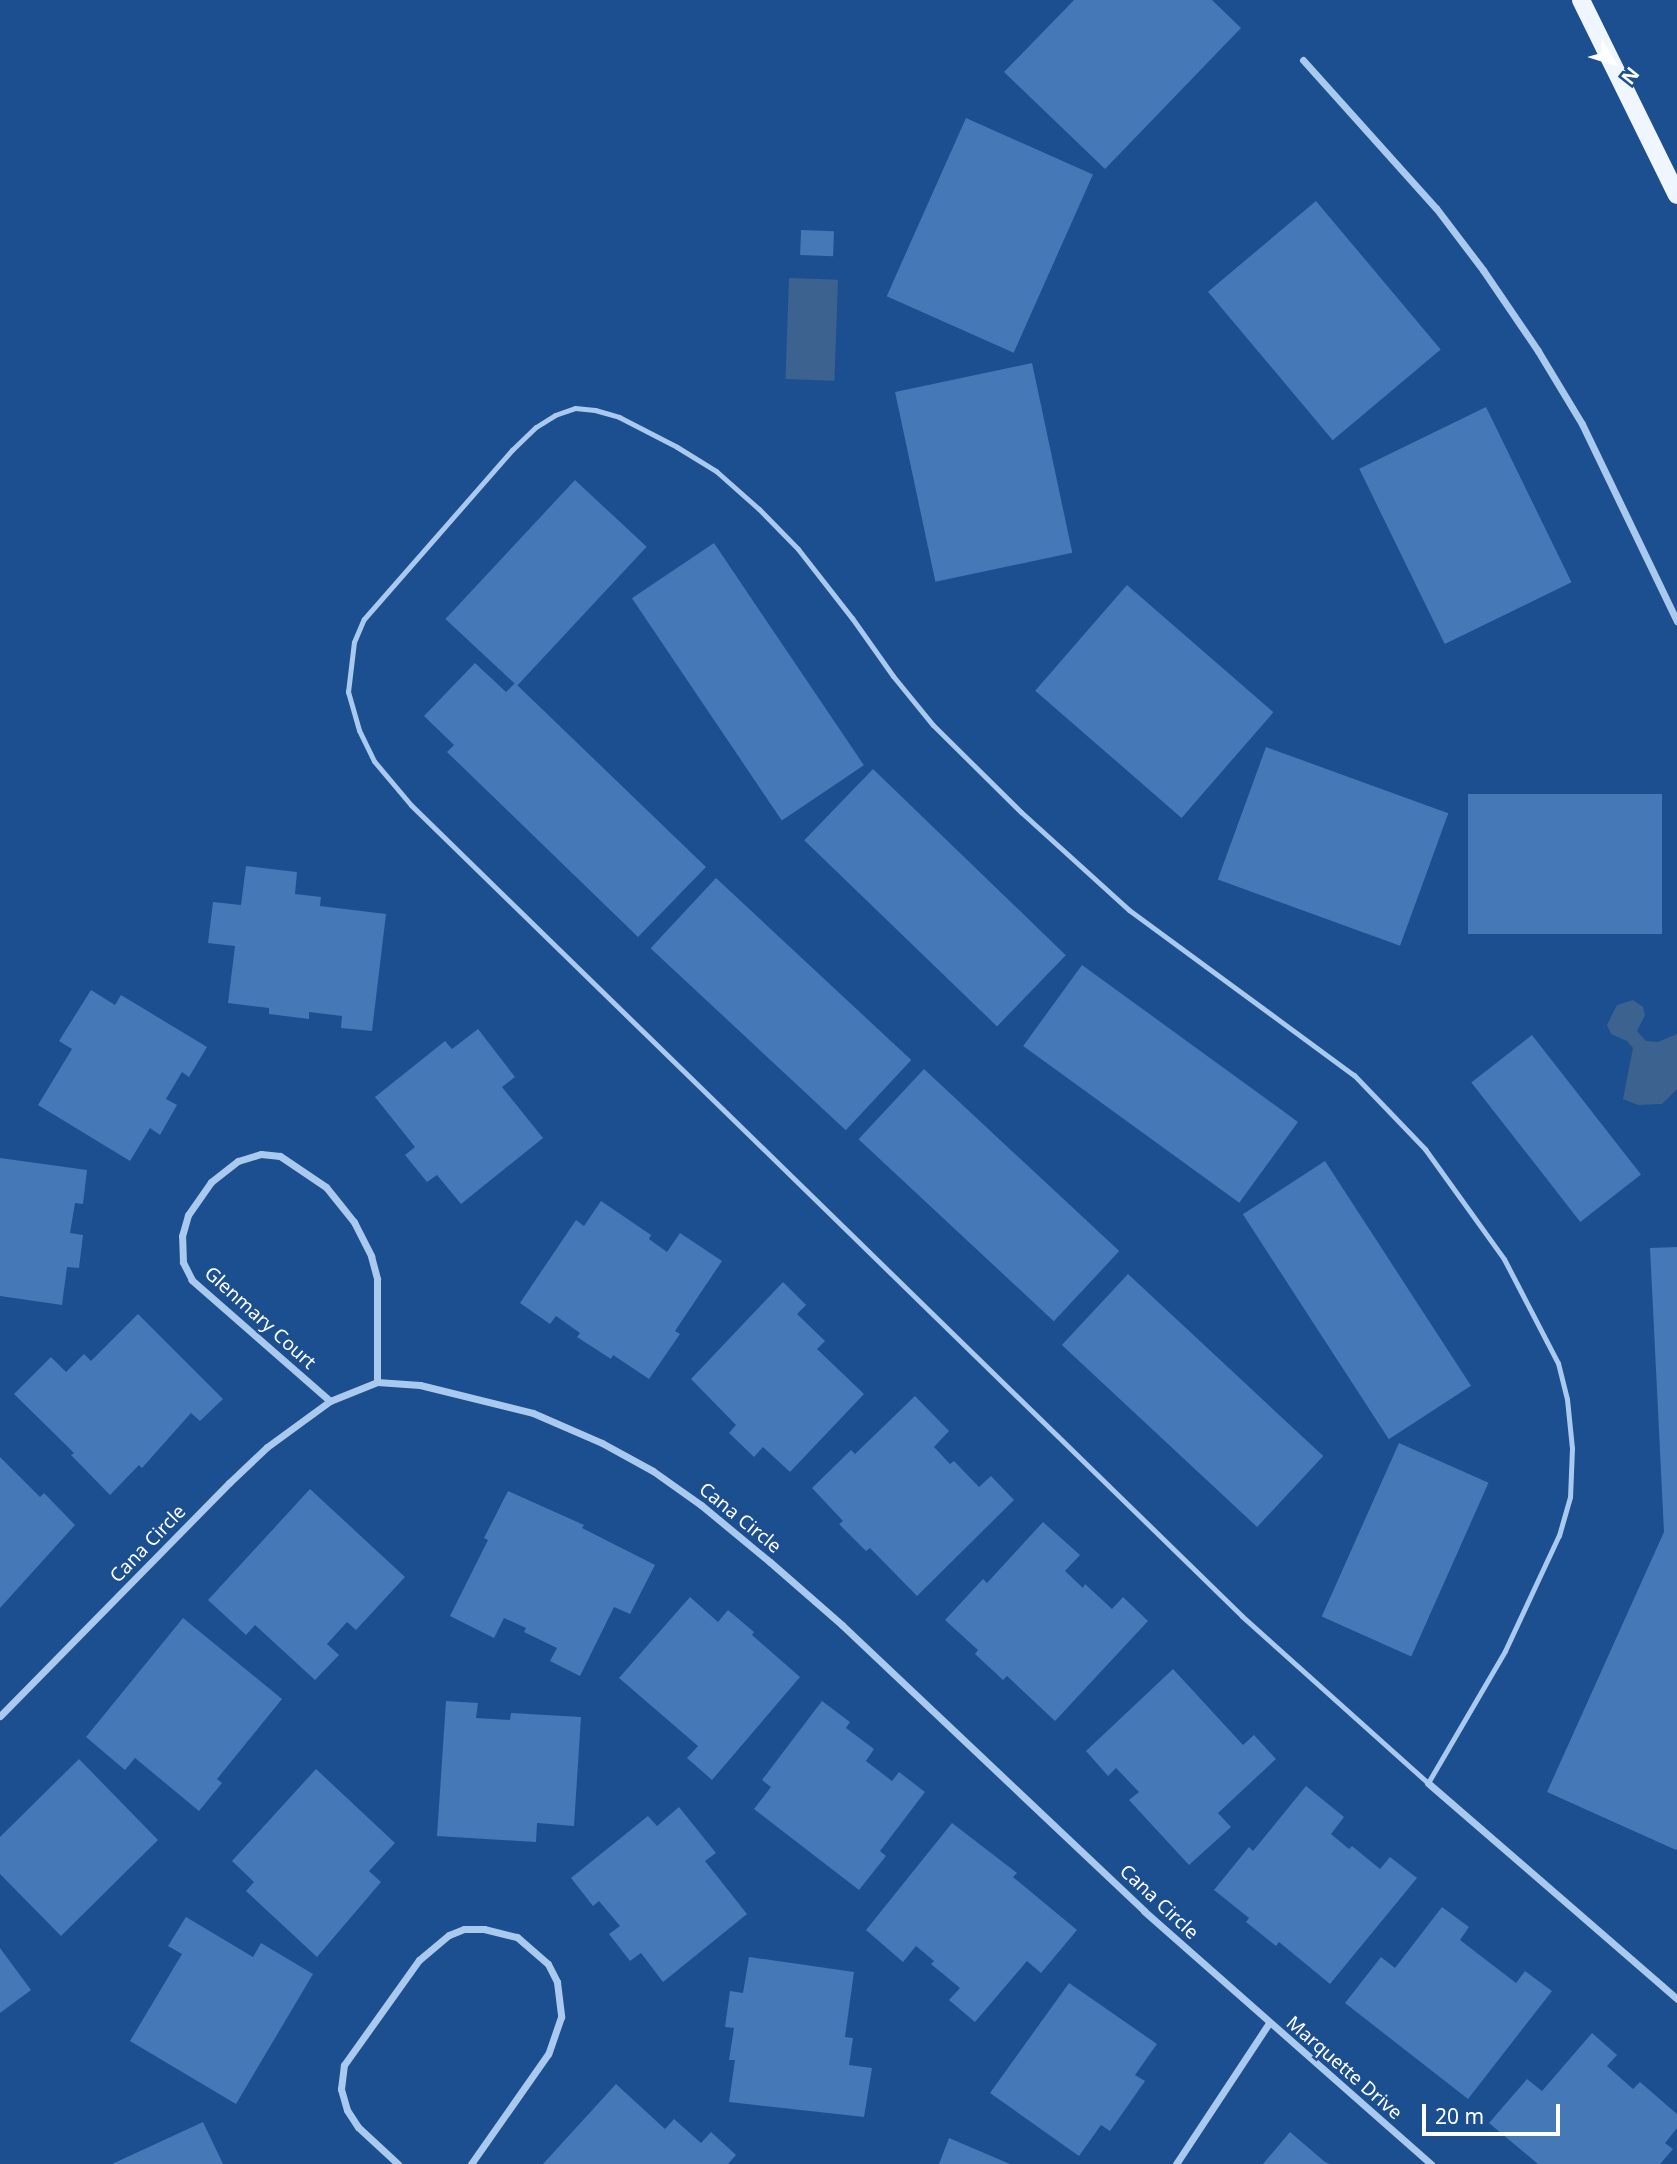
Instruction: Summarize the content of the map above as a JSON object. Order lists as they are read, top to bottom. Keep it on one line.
{"streets":{"street":["Glenmary Court","Cana Circle","Marquette Drive"]},"crossings":[["Glenmary Court","Cana Circle"],["Cana Circle","Marquette Drive"]],"scale_bar":"20 m","north":"bottom right"}
